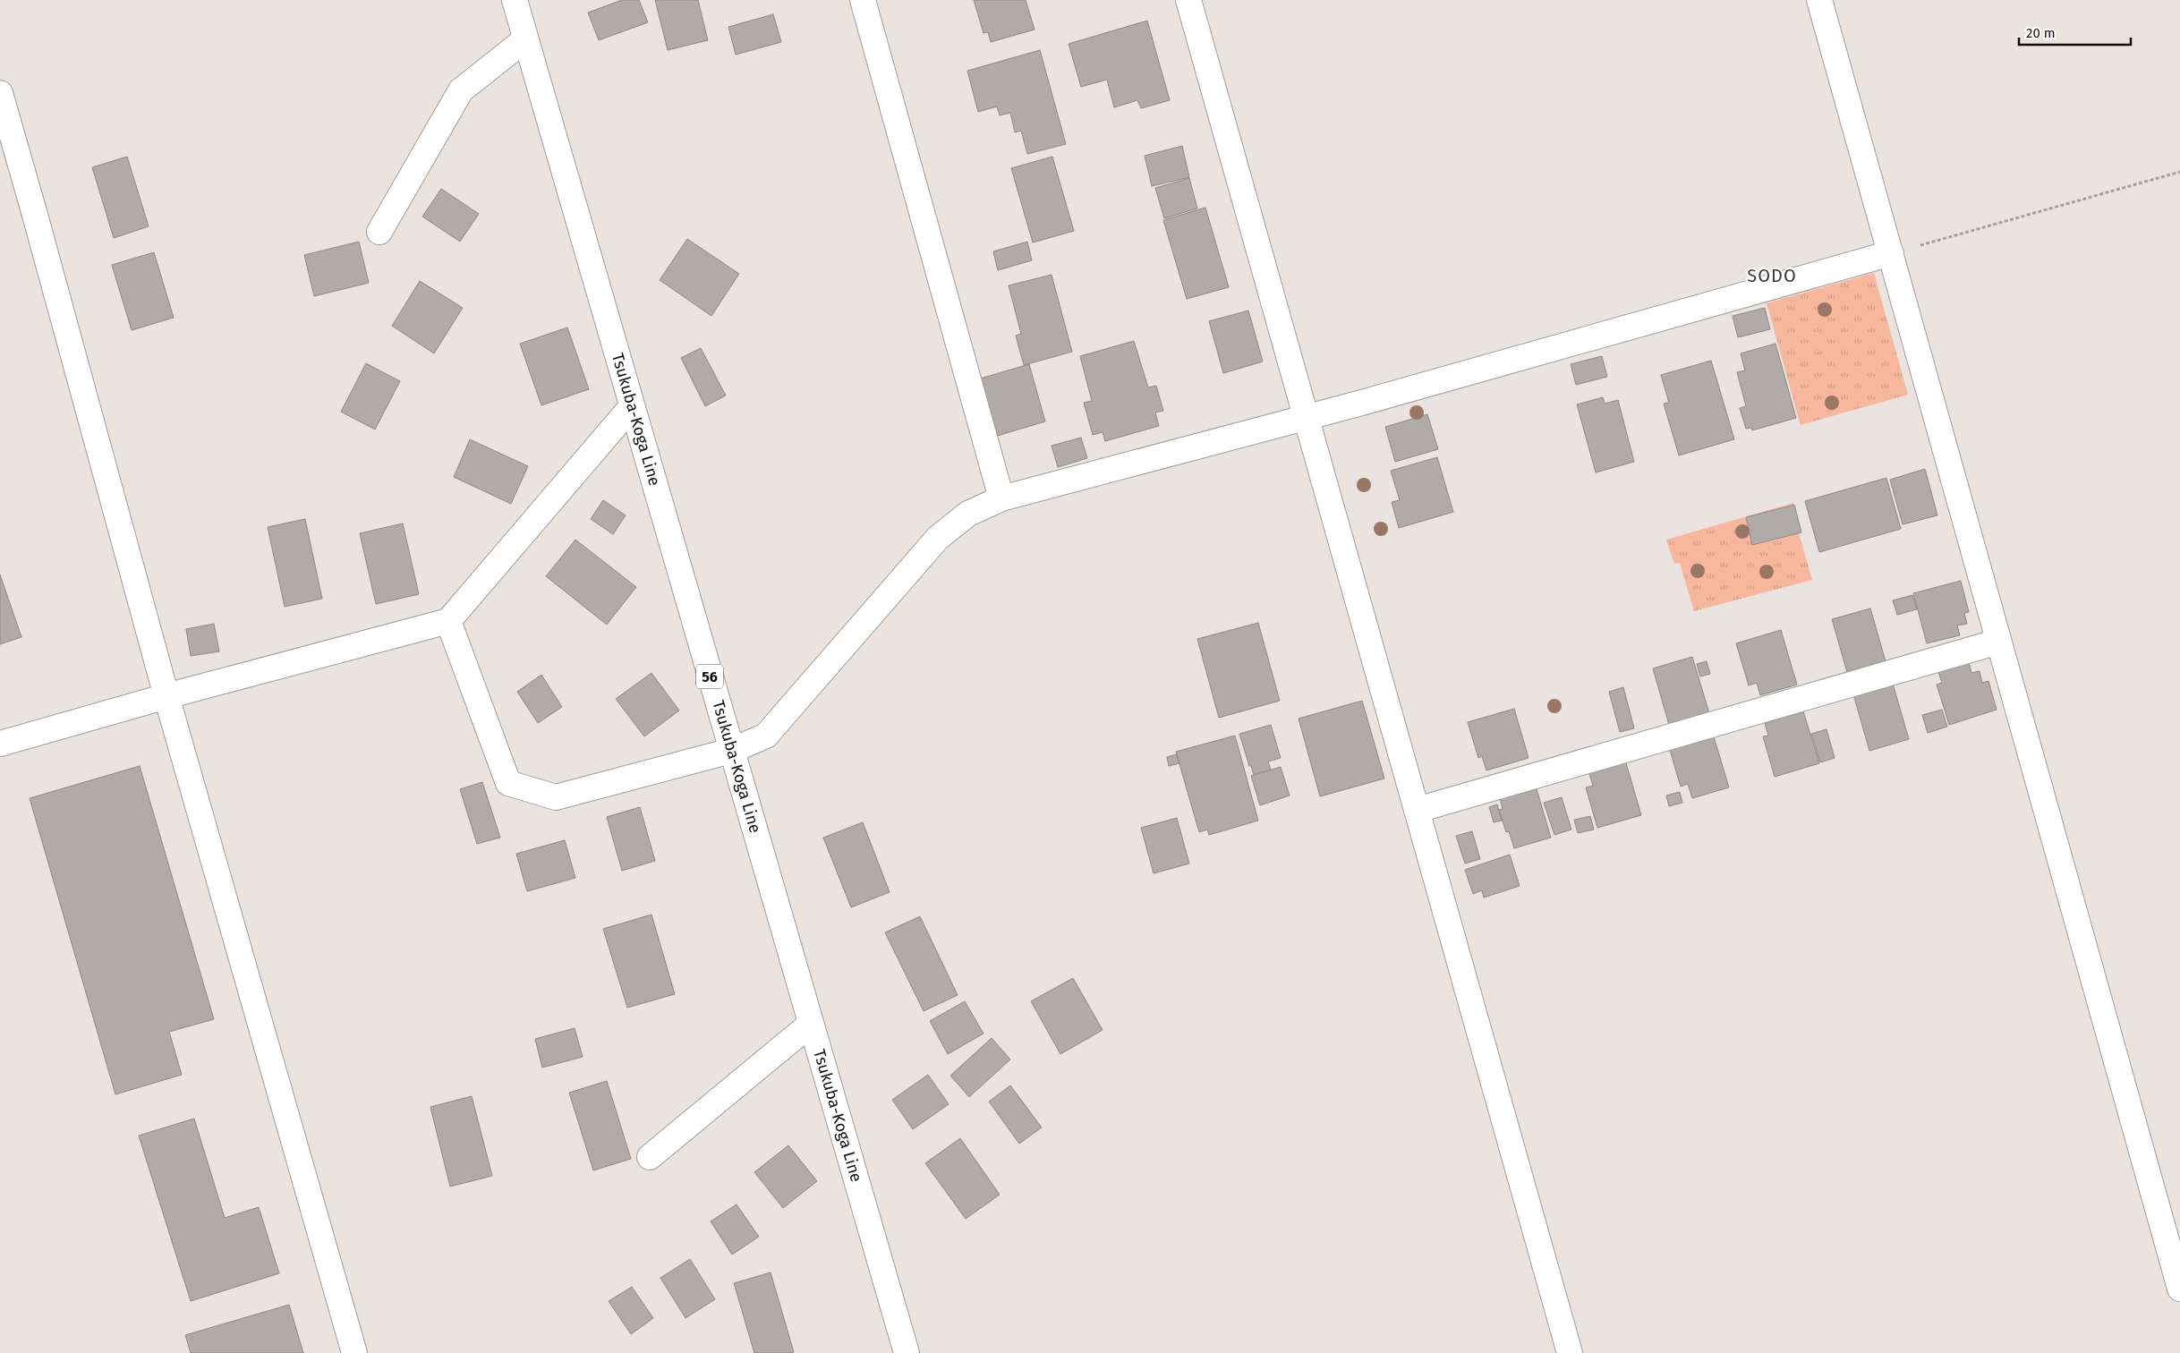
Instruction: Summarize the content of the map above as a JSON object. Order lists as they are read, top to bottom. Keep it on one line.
{"streets":{"street":["Tsukuba-Koga Line","56"]},"districts":["SODO"],"scale_bar":"20 m"}
